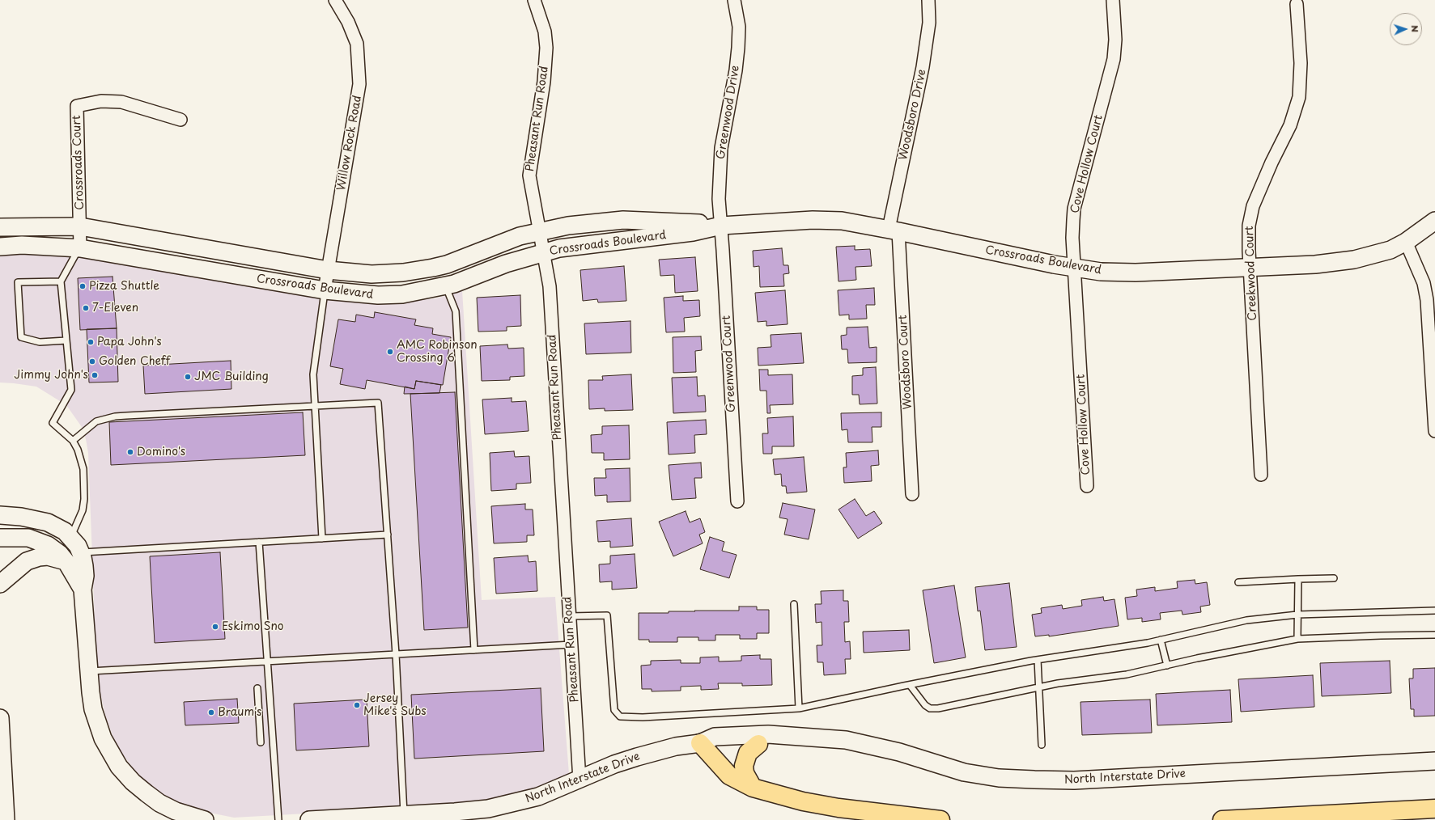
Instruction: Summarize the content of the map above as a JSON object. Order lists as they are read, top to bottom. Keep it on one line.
{"streets":{"street":["Greenwood Drive","Woodsboro Drive","Pheasant Run Road","Willow Rock Road","Crossroads Court","Cove Hollow Court","Crossroads Boulevard","Creekwood Court","Woodsboro Court","Greenwood Court","North Interstate Drive"]},"crossings":[["Greenwood Drive","Crossroads Boulevard"],["Greenwood Drive","Greenwood Court"],["Woodsboro Drive","Crossroads Boulevard"],["Woodsboro Drive","Woodsboro Court"],["Pheasant Run Road","Crossroads Boulevard"],["Pheasant Run Road","North Interstate Drive"],["Willow Rock Road","Crossroads Boulevard"],["Crossroads Court","Crossroads Boulevard"],["Cove Hollow Court","Crossroads Boulevard"],["Crossroads Boulevard","Creekwood Court"],["Crossroads Boulevard","Woodsboro Court"],["Crossroads Boulevard","Greenwood Court"]],"places":["Pizza Shuttle","7-Eleven","Papa John's","AMC Robinson Crossing 6","Golden Cheff","Jimmy John's","JMC Building","Domino's","Eskimo Sno","Jersey Mike's Subs","Braum's"],"north":"right"}
